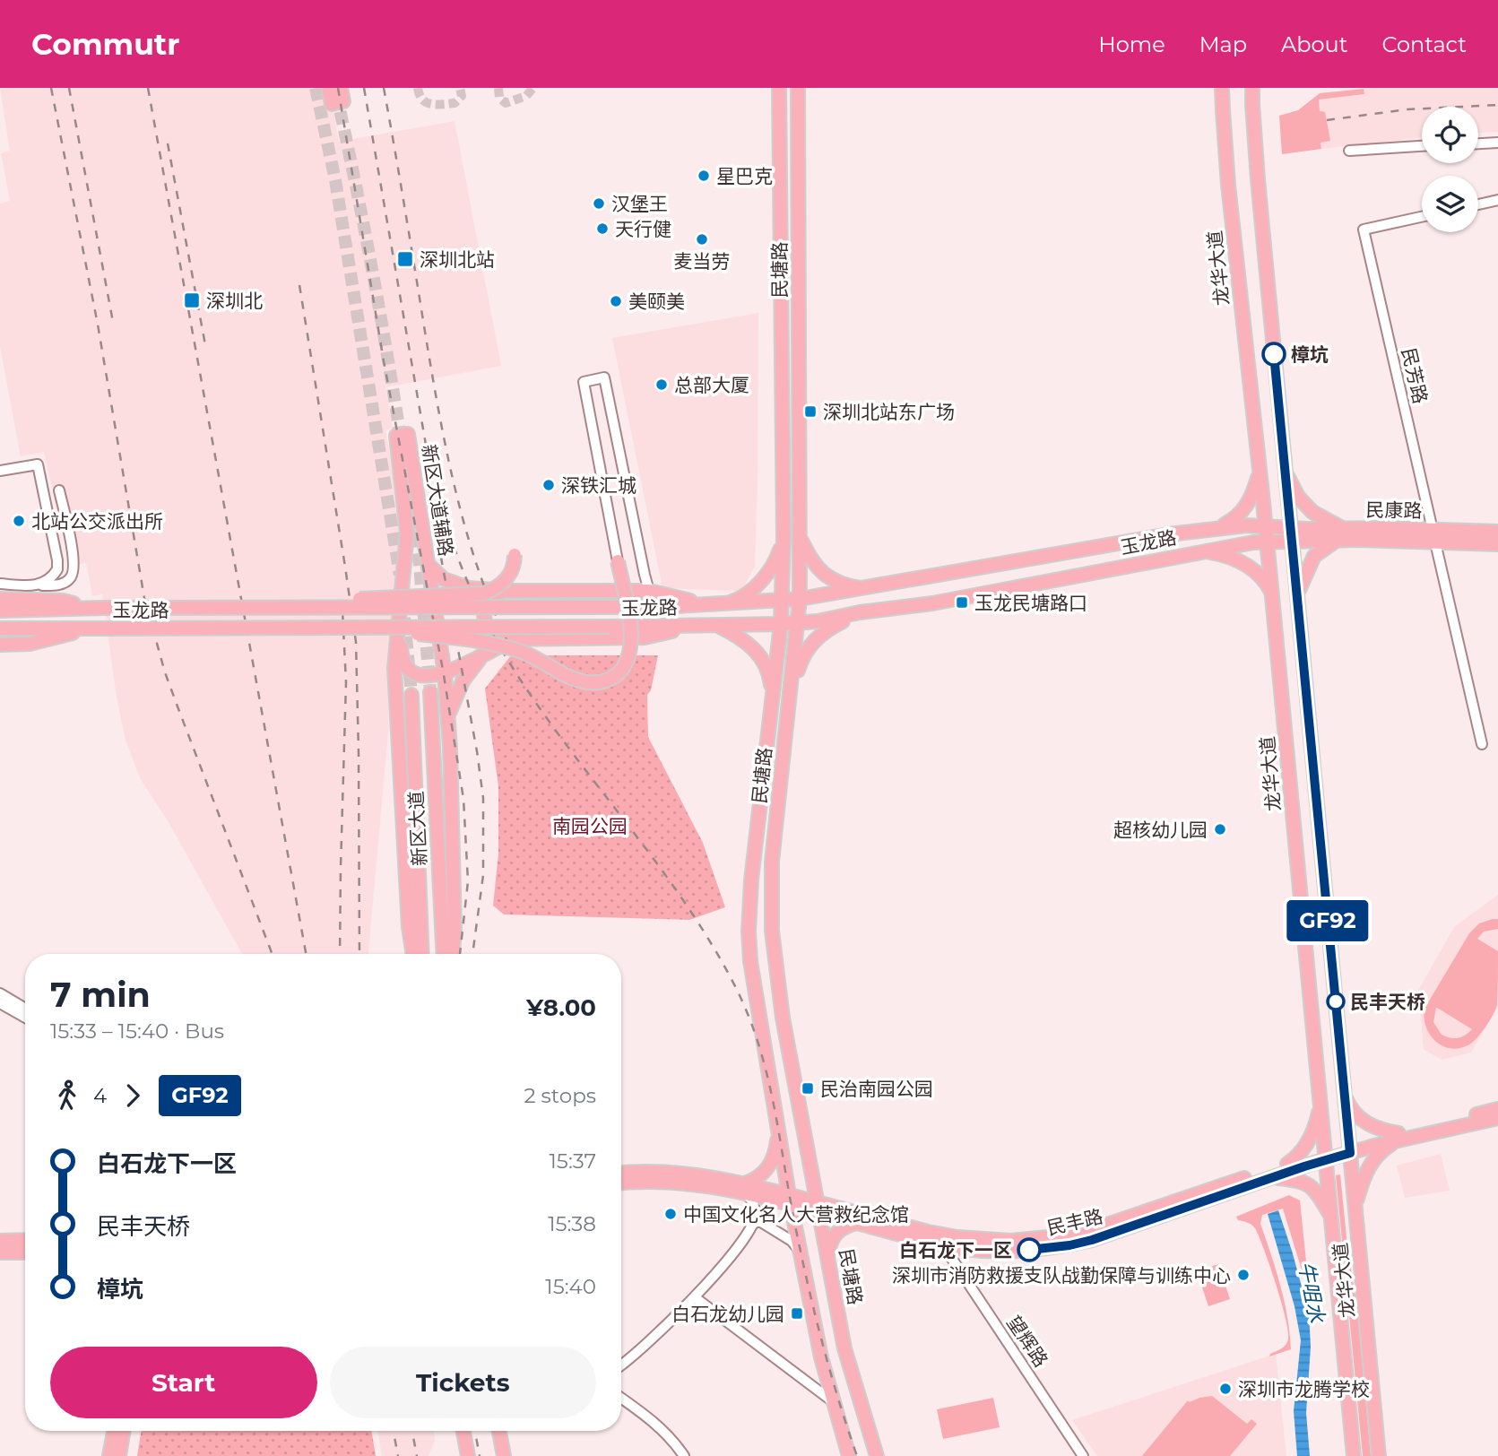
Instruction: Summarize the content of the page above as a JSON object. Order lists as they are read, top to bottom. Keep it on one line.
{"streets":{"main road":["龙华大道","民塘路","新区大道辅路","民康路","玉龙路","新区大道","民丰路"],"street":["民芳路","望辉路"]},"crossings":[["龙华大道","民康路"],["龙华大道","玉龙路"],["龙华大道","民丰路"],["民塘路","玉龙路"],["民塘路","民丰路"],["民芳路","民康路"],["民康路","玉龙路"],["民丰路","望辉路"]],"water":["牛咀水"],"parks":["南园公园"],"places":{"other":["星巴克","汉堡王","天行健","麦当劳","美颐美","樟坑","总部大厦","深铁汇城","北站公交派出所","超核幼儿园","民丰天桥","中国文化名人大营救纪念馆","白石龙下一区","深圳市消防救援支队战勤保障与训练中心","深圳市龙腾学校"],"transit":["深圳北站","深圳北","深圳北站东广场","玉龙民塘路口","民治南园公园","白石龙幼儿园"]},"lines":["bus line GF92"],"page":{"header":"Commutr","nav":["Home","Map","About","Contact"],"on_map":"GF92","heading":["7 min","15:33 – 15:40 · Bus","¥8.00"],"legs":["4","GF92","2 stops"],"list":[{"name":"白石龙下一区","value":"15:37"},{"name":"民丰天桥","value":"15:38"},{"name":"樟坑","value":"15:40"}],"buttons":["Start","Tickets"]}}
